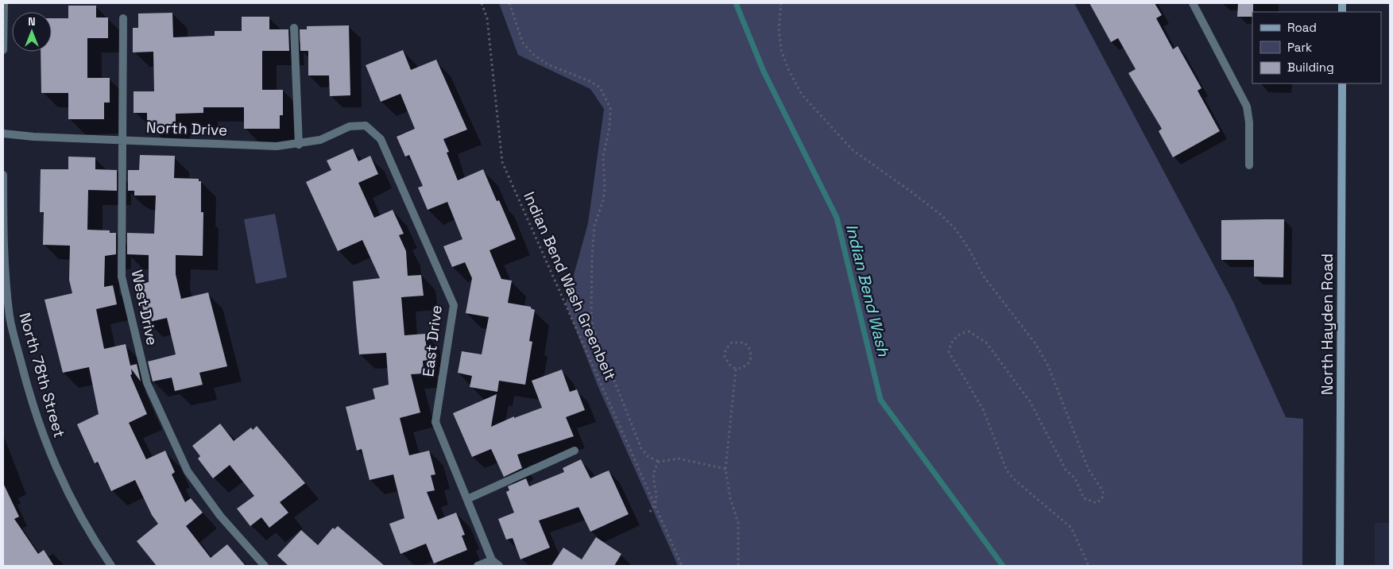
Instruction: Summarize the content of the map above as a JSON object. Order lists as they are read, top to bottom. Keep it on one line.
{"streets":{"main road":["North Hayden Road"],"street":["North Drive","West Drive","East Drive","North 78th Street"],"path":["Indian Bend Wash Greenbelt"]},"crossings":[["North Drive","West Drive"],["North Drive","East Drive"]],"water":["Indian Bend Wash"],"legend":["Road","Park","Building"],"north":"top"}
